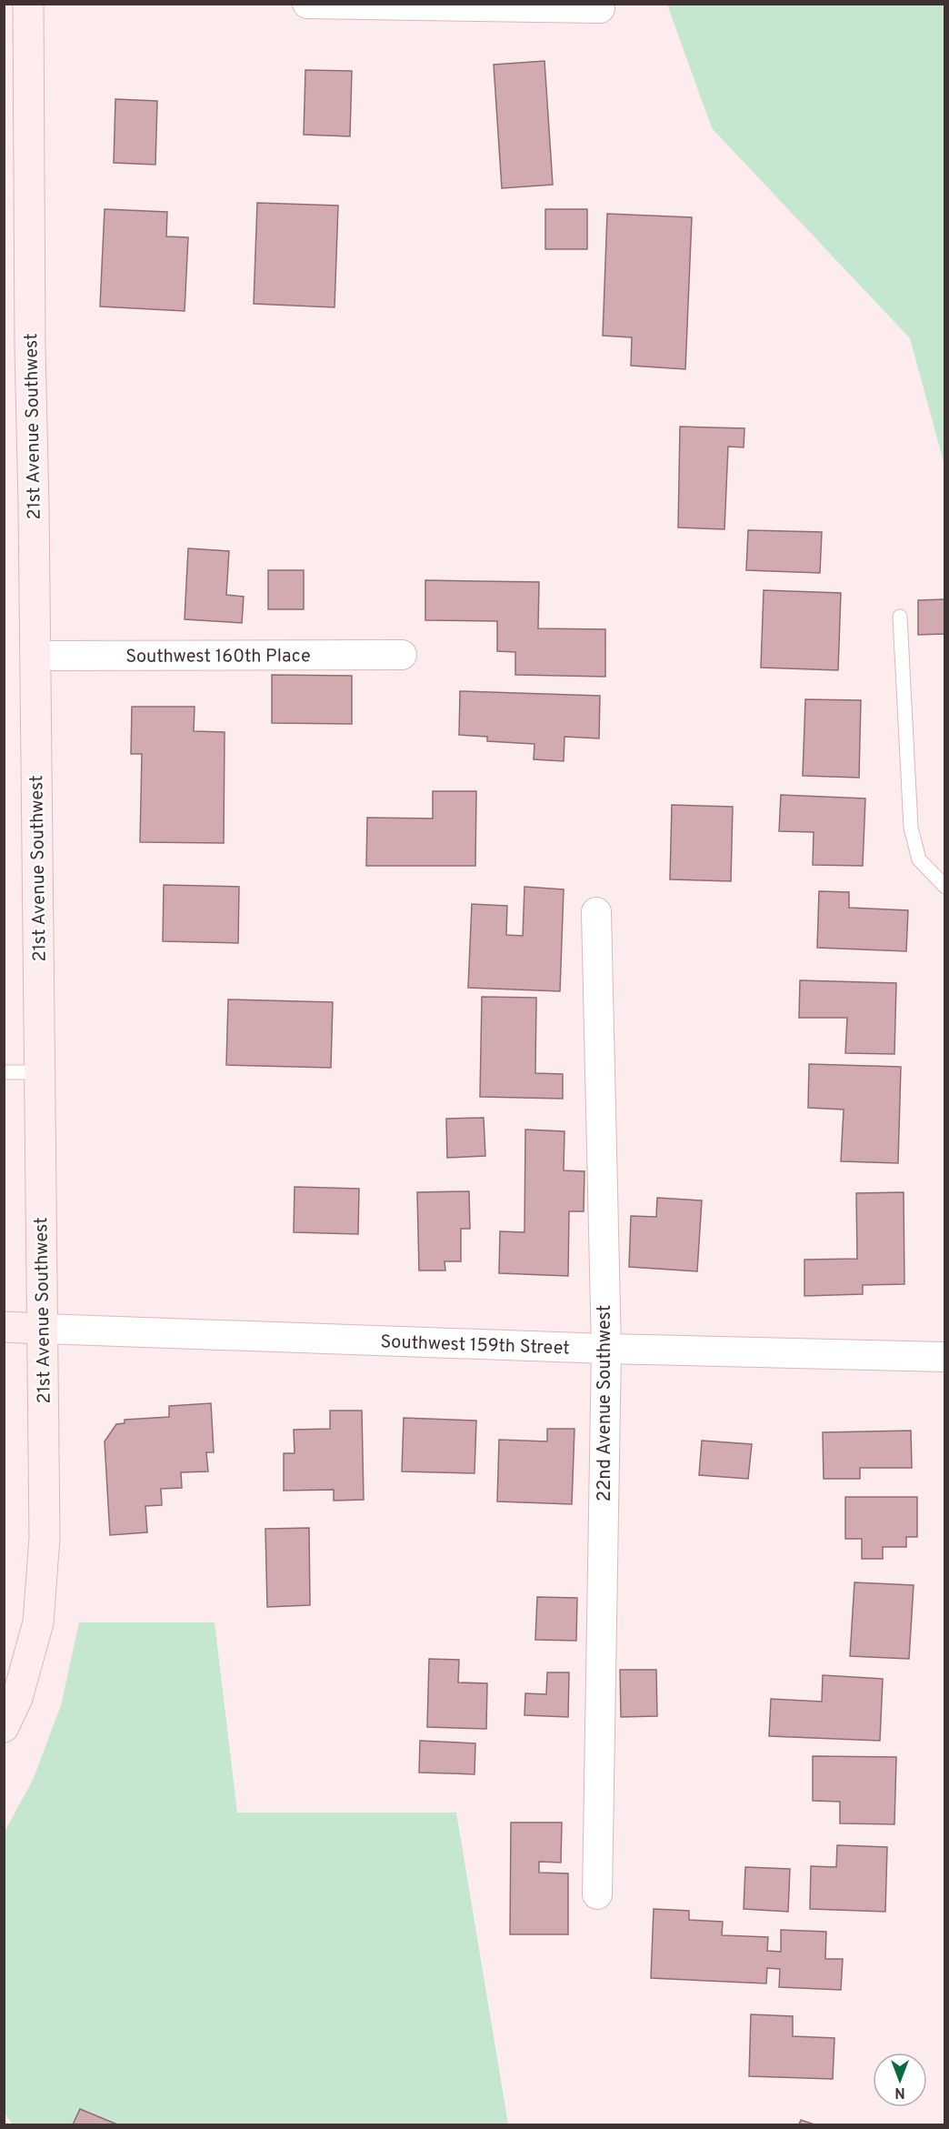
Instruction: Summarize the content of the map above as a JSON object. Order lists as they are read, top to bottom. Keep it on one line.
{"streets":{"street":["21st Avenue Southwest","Southwest 160th Place","Southwest 159th Street","22nd Avenue Southwest"]},"crossings":[["21st Avenue Southwest","Southwest 160th Place"],["21st Avenue Southwest","Southwest 159th Street"],["Southwest 159th Street","22nd Avenue Southwest"]],"north":"bottom"}
